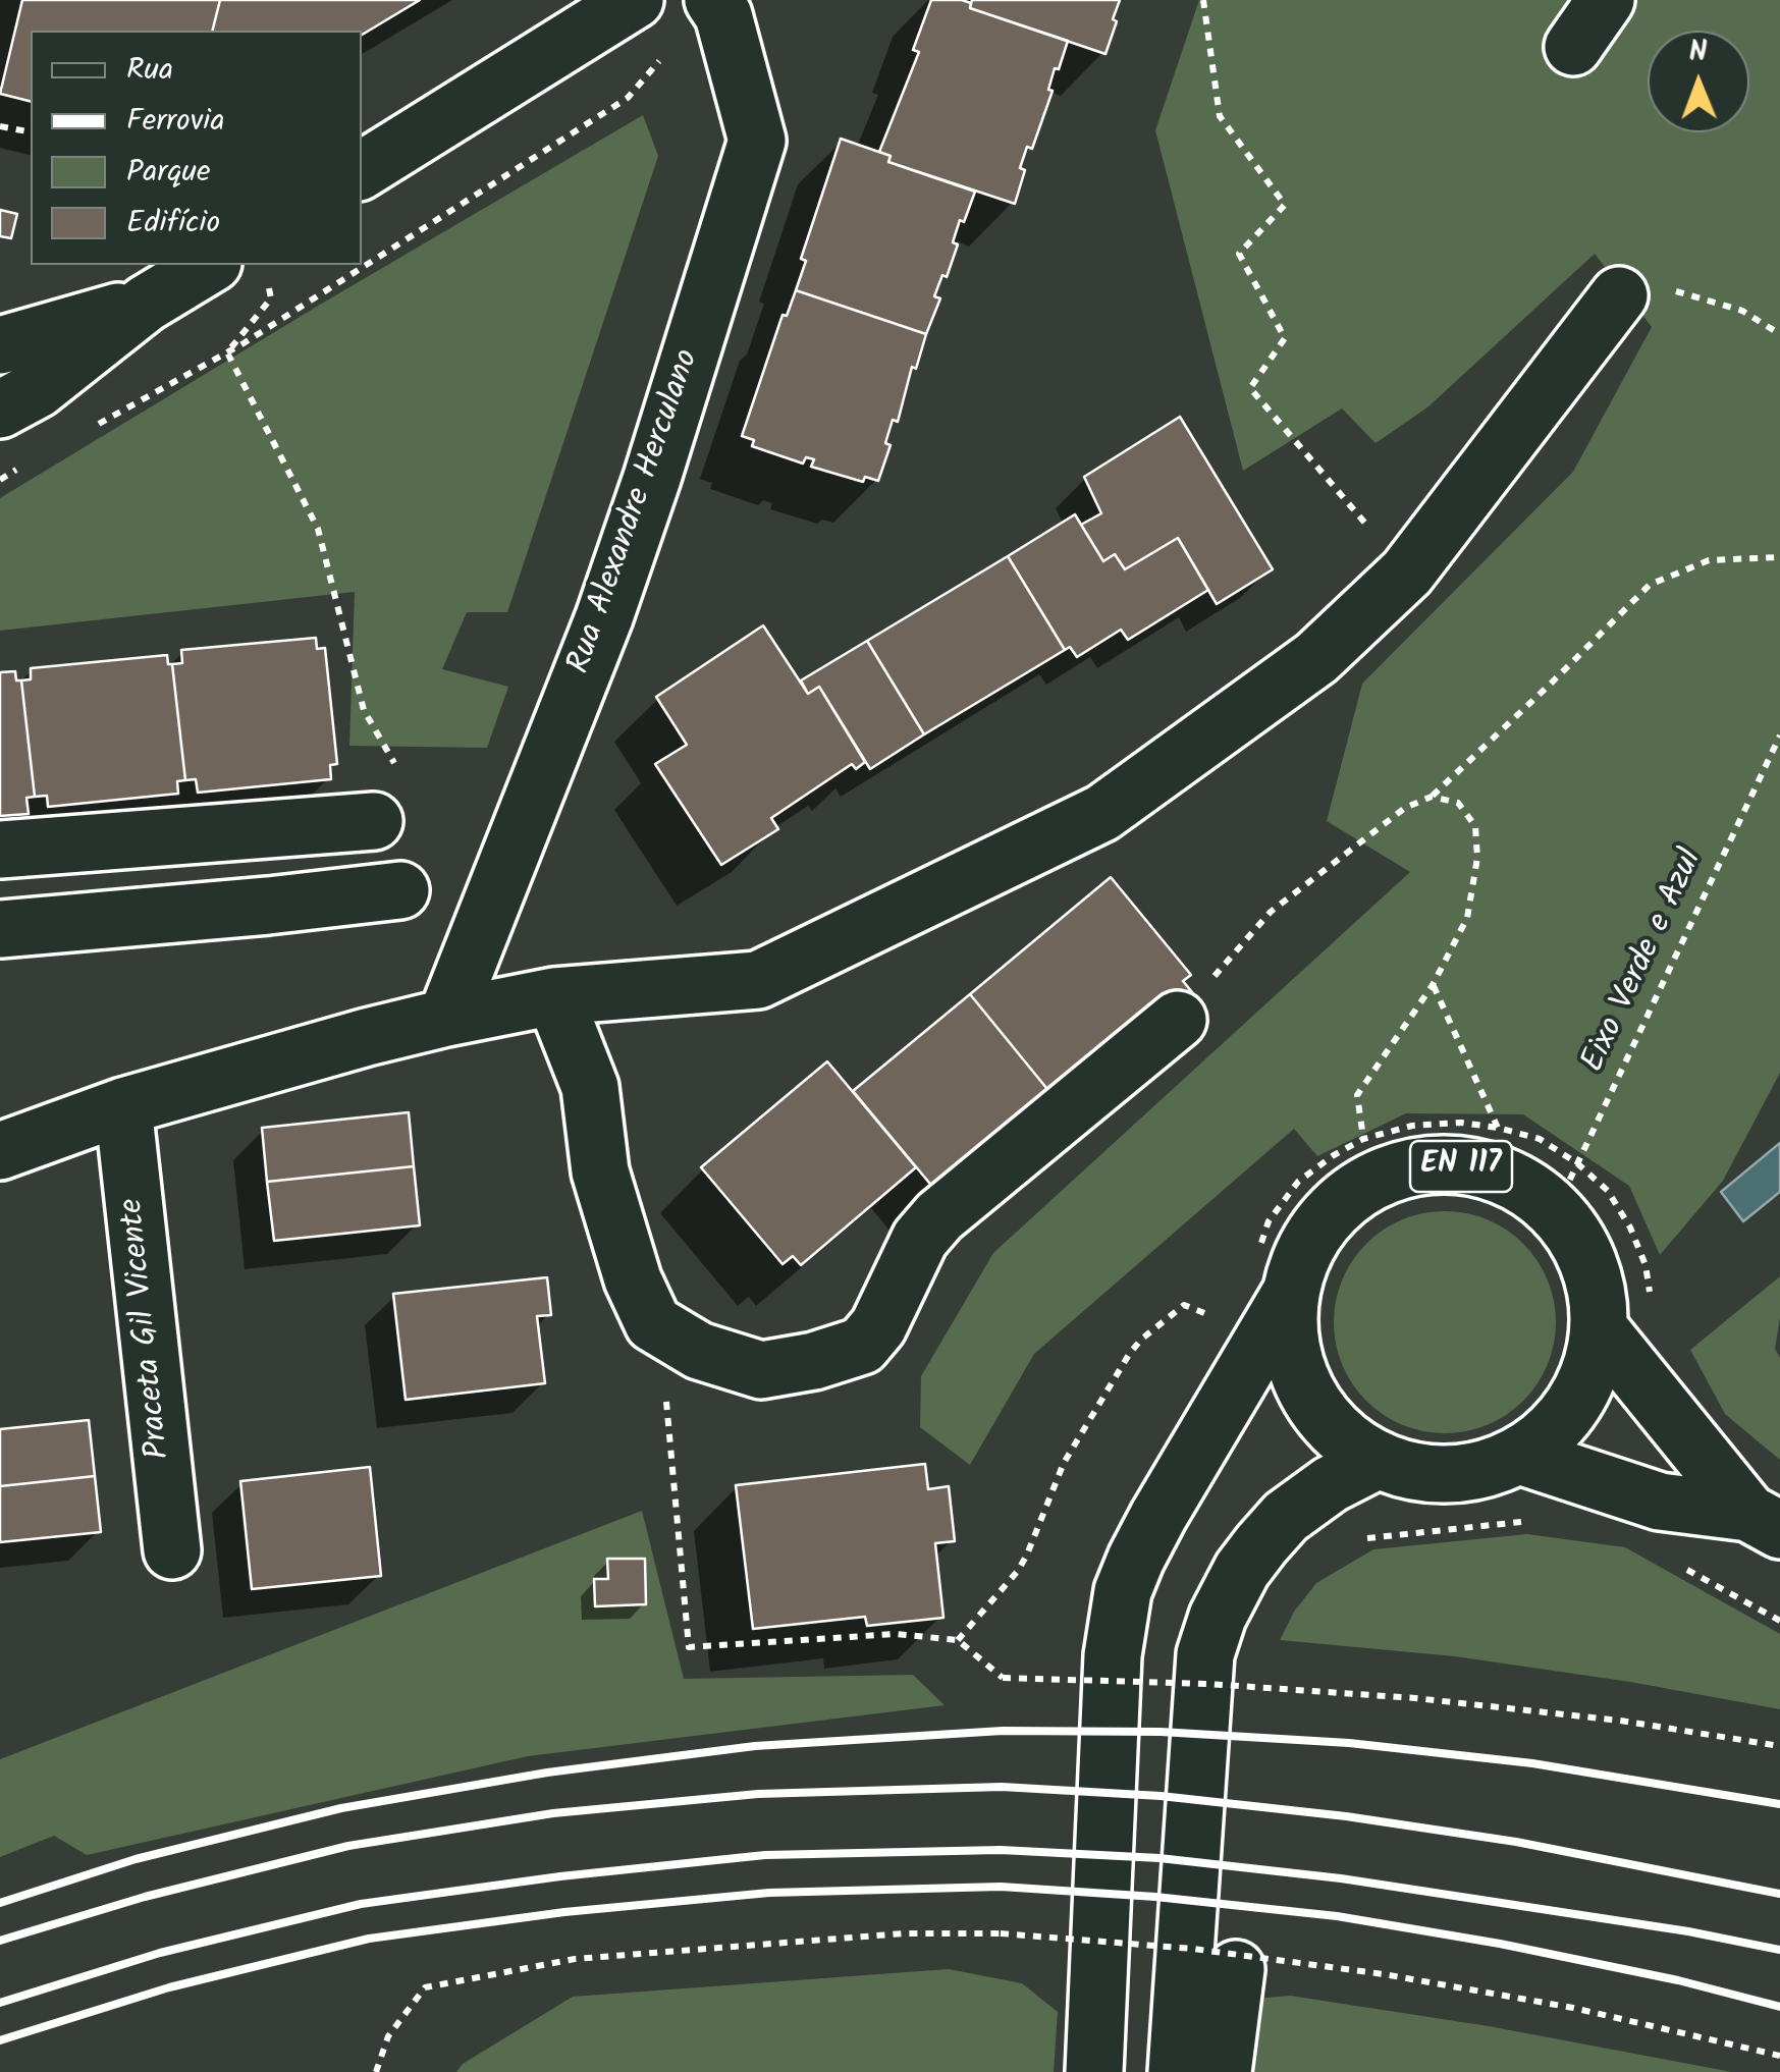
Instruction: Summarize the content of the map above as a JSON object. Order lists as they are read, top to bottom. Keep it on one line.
{"streets":{"street":["Rua Alexandre Herculano","EN 117","Praceta Gil Vicente"],"path":["Eixo Verde e Azul"]},"crossings":[["Eixo Verde e Azul","EN 117"]],"legend":["Rua","Ferrovia","Parque","Edifício"],"north":"top"}
